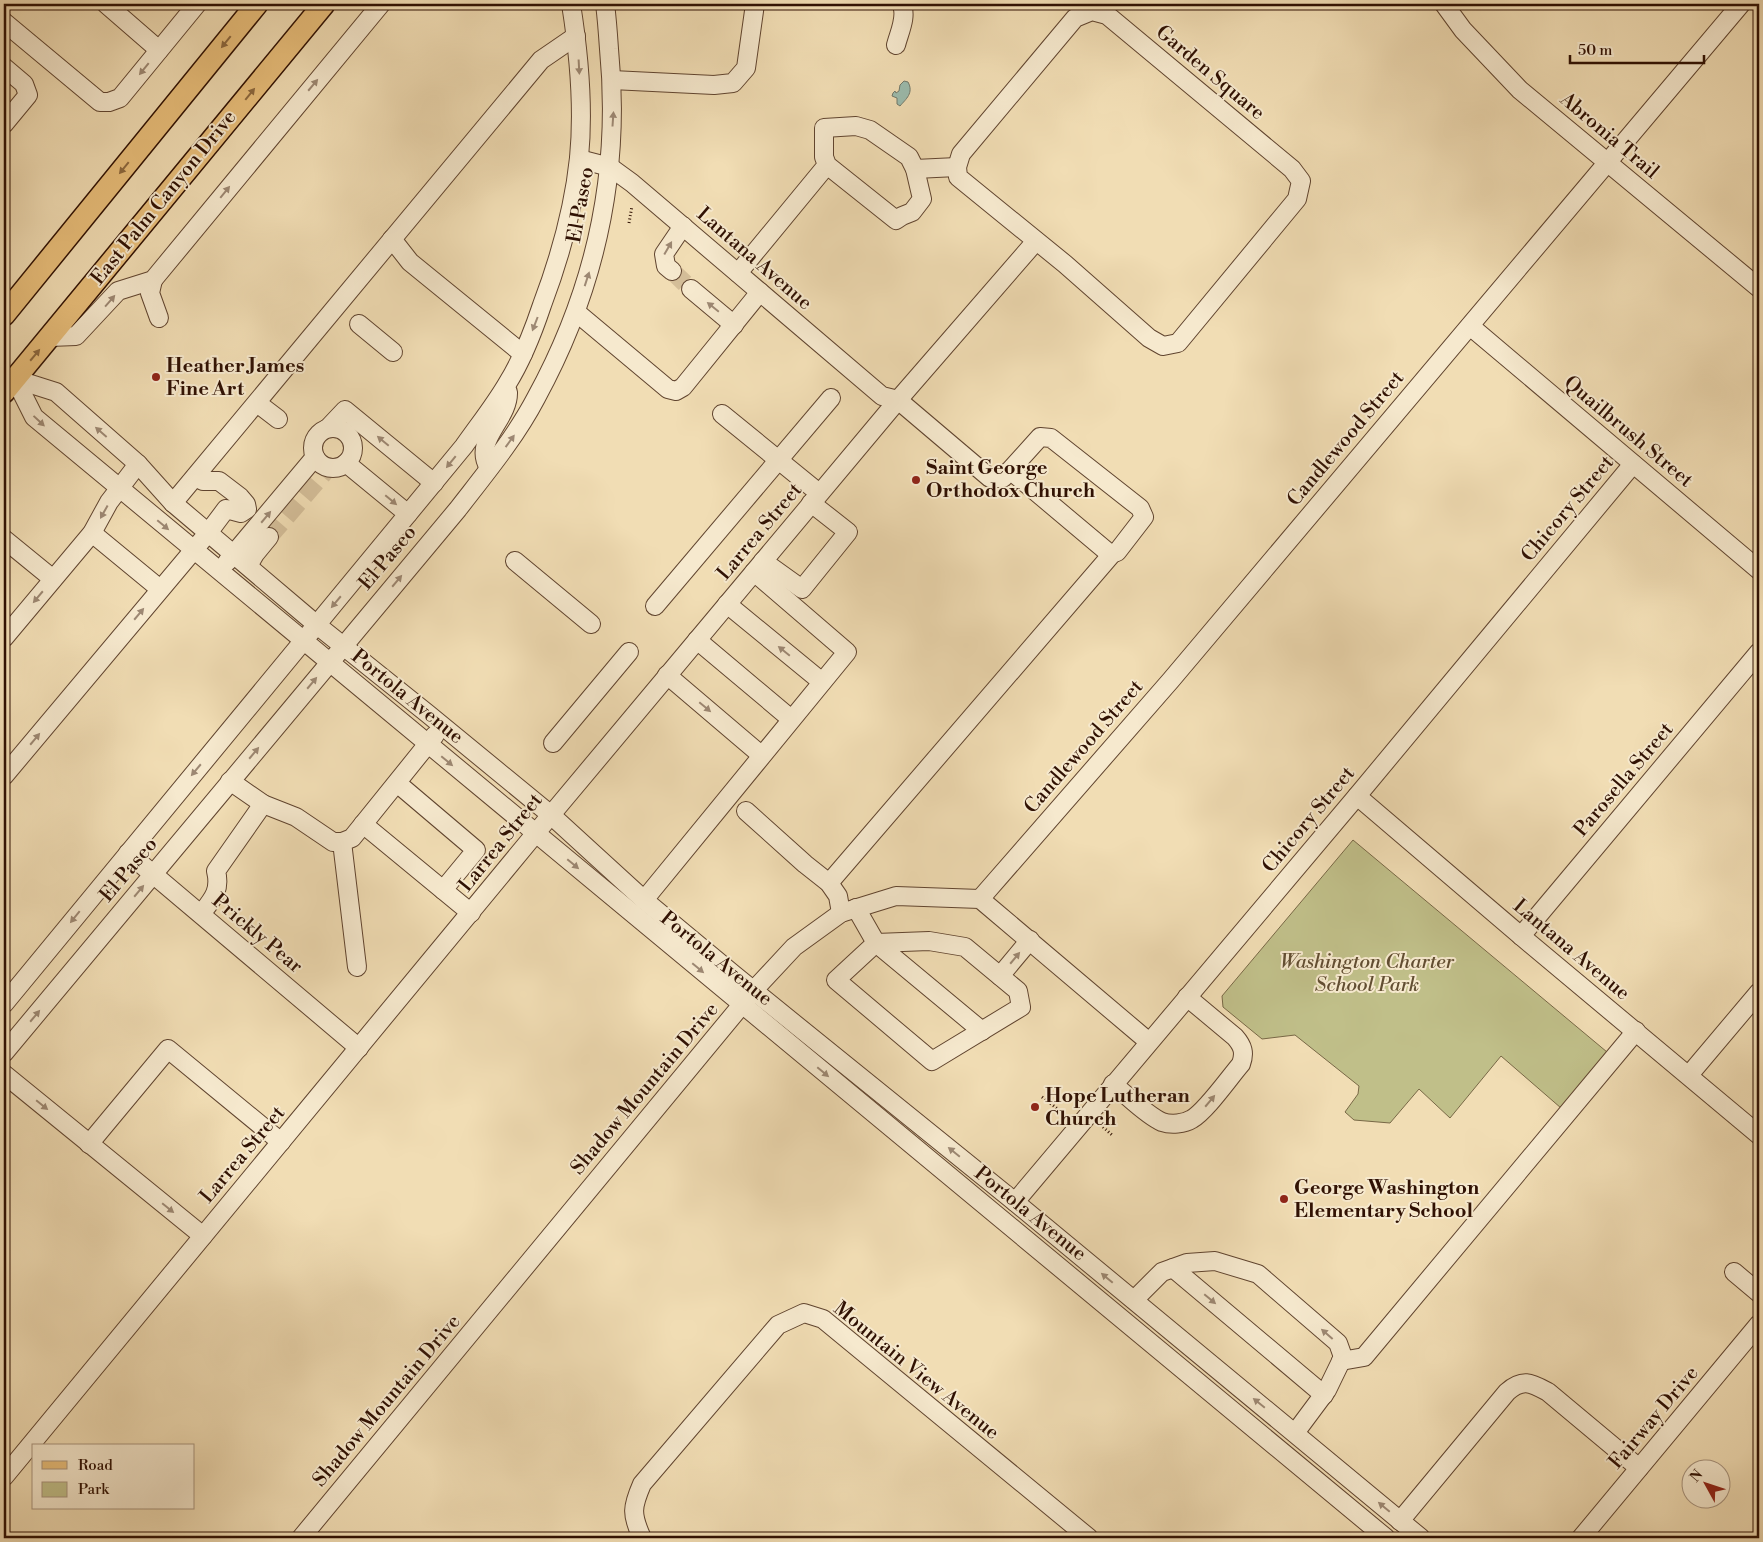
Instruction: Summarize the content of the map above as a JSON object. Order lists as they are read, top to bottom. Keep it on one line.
{"streets":{"main road":["East Palm Canyon Drive"],"street":["Garden Square","Abronia Trail","El Paseo","Lantana Avenue","Quailbrush Street","Candlewood Street","Chicory Street","Larrea Street","Portola Avenue","Parosella Street","Prickly Pear","Shadow Mountain Drive","Mountain View Avenue","Fairway Drive"]},"crossings":[["Garden Square","Larrea Street"],["Abronia Trail","Candlewood Street"],["East Palm Canyon Drive","Portola Avenue"],["El Paseo","Lantana Avenue"],["El Paseo","Portola Avenue"],["El Paseo","Prickly Pear"],["Lantana Avenue","Chicory Street"],["Lantana Avenue","Larrea Street"],["Lantana Avenue","Parosella Street"],["Quailbrush Street","Candlewood Street"],["Quailbrush Street","Chicory Street"],["Candlewood Street","Shadow Mountain Drive"],["Chicory Street","Portola Avenue"],["Larrea Street","Portola Avenue"],["Larrea Street","Prickly Pear"],["Portola Avenue","Shadow Mountain Drive"]],"parks":["Washington Charter School Park"],"places":["Heather James Fine Art","Saint George Orthodox Church","Hope Lutheran Church","George Washington Elementary School"],"legend":["Road","Park"],"scale_bar":"50 m","north":"top left"}
